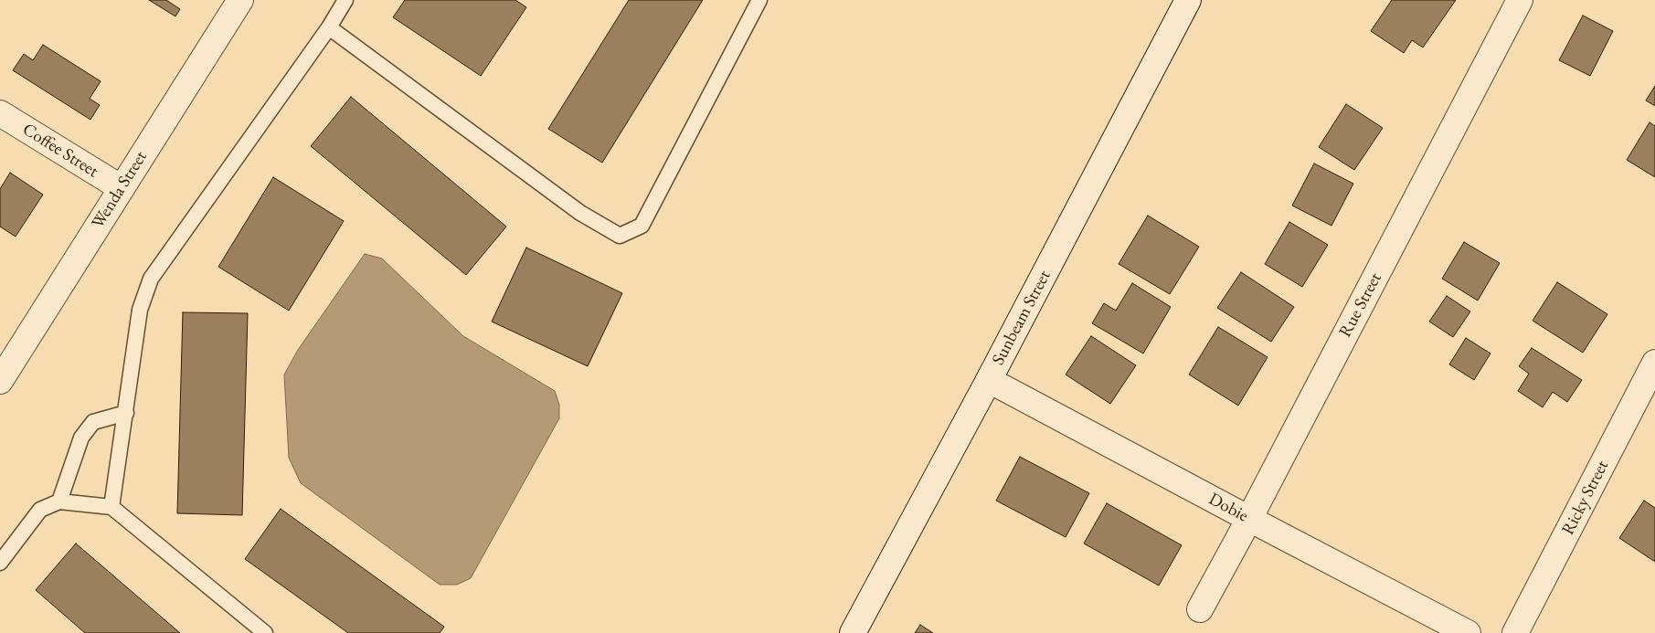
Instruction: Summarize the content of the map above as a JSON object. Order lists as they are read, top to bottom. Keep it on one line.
{"streets":{"street":["Coffee Street","Wenda Street","Rue Street","Sunbeam Street","Ricky Street","Dobie"]},"crossings":[["Coffee Street","Wenda Street"],["Rue Street","Dobie"],["Sunbeam Street","Dobie"]]}
